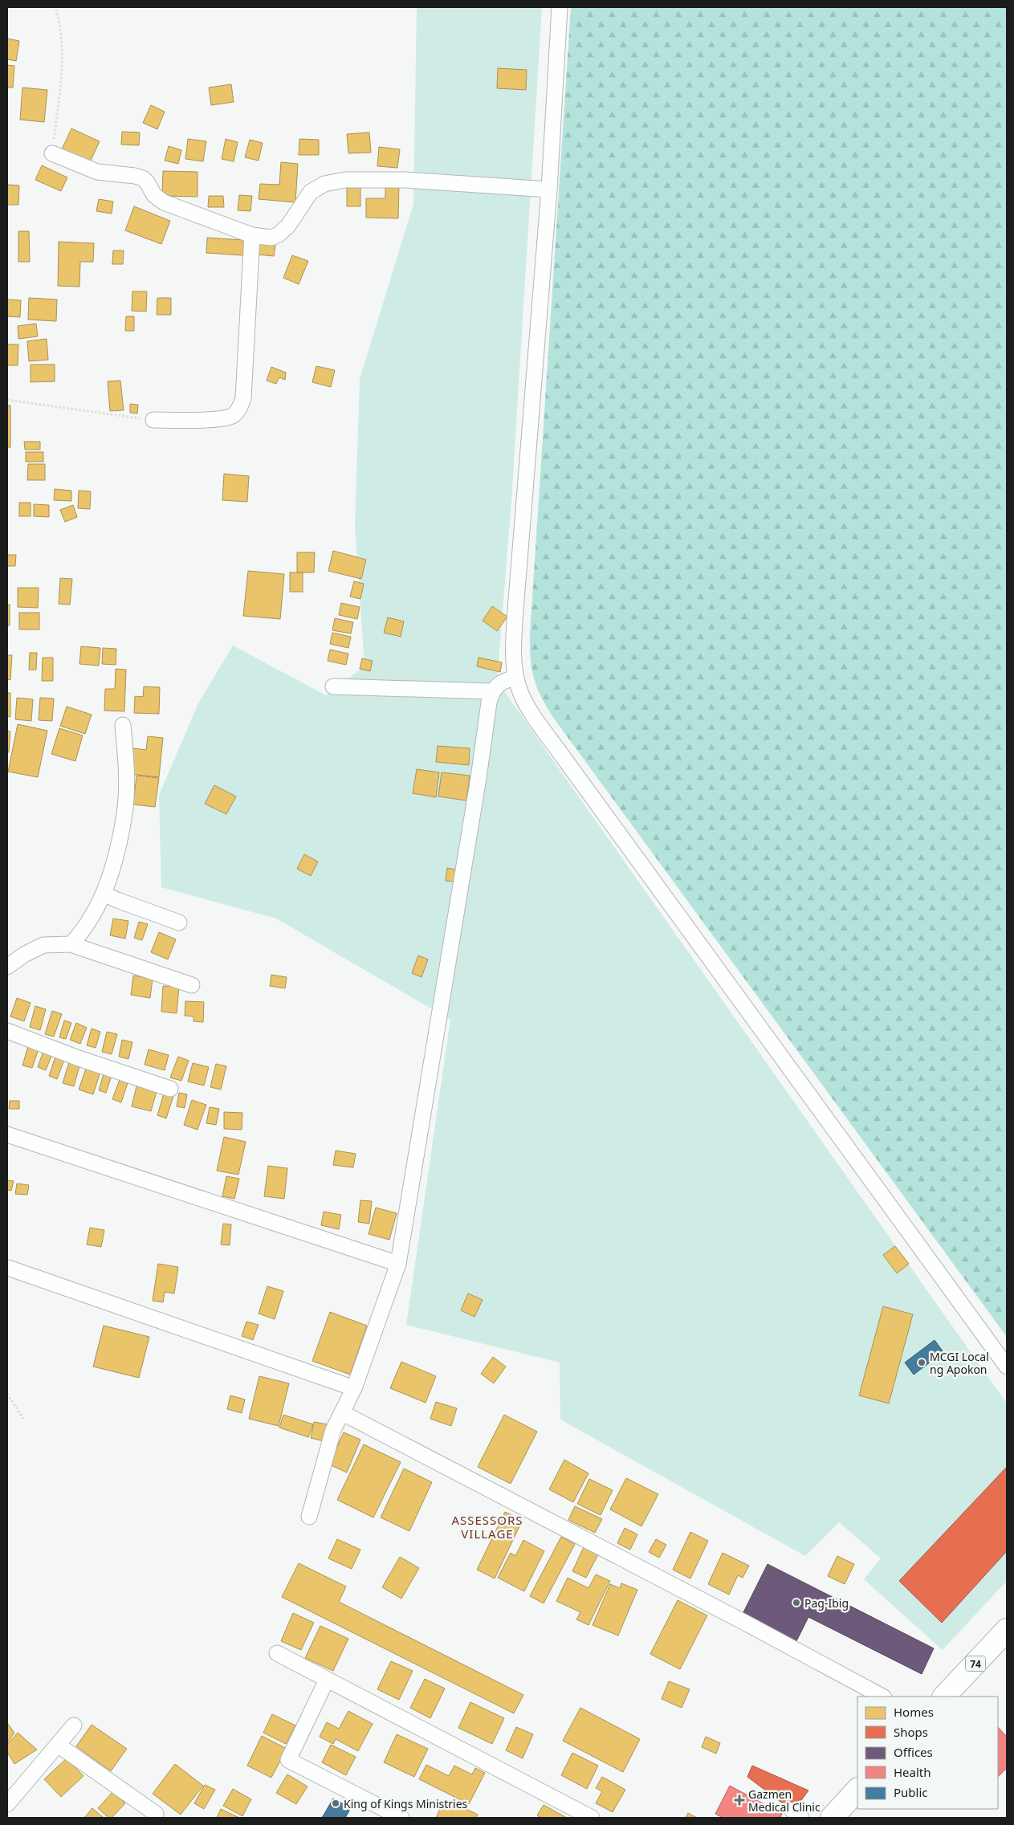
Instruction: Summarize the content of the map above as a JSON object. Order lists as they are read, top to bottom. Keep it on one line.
{"streets":{"highway":["74"]},"districts":["ASSESSORS VILLAGE"],"places":{"other":["MCGI Local ng Apokon","Pag-Ibig","King of Kings Ministries"],"health":["Gazmen Medical Clinic"]},"legend":["Homes","Shops","Offices","Health","Public"]}
